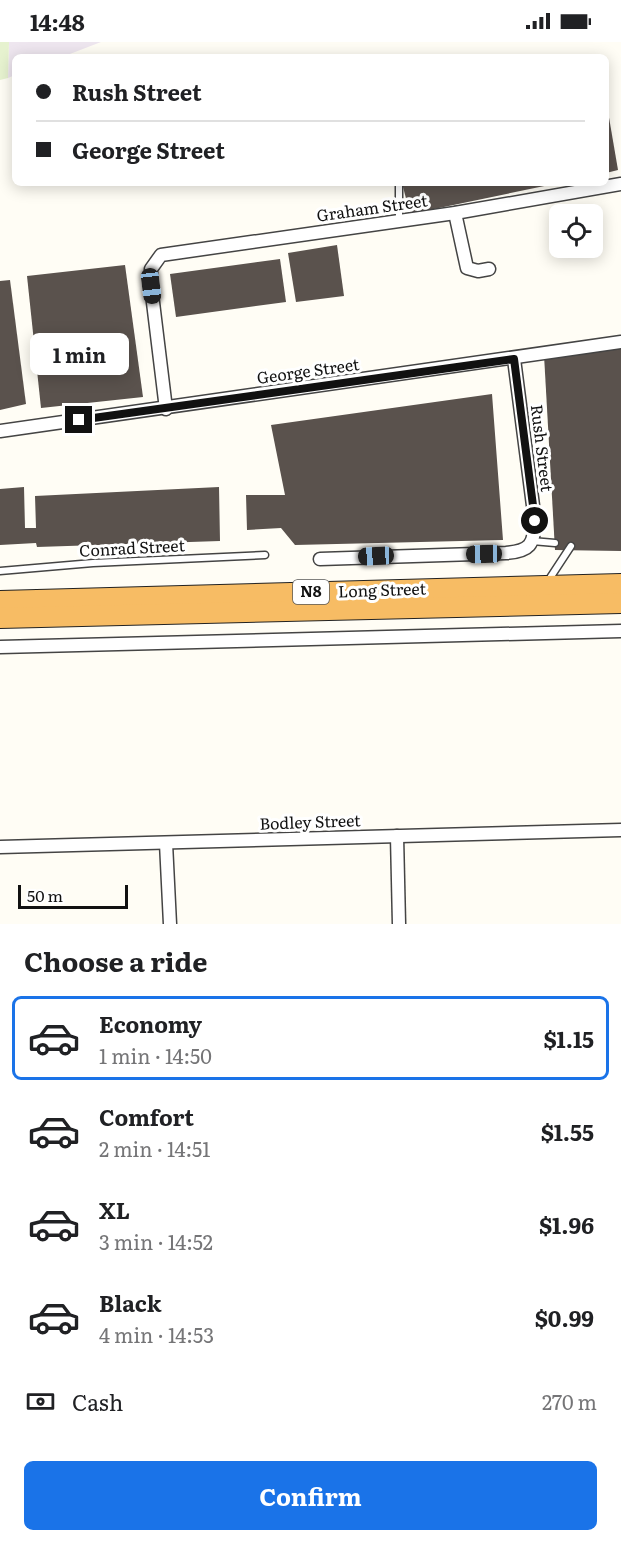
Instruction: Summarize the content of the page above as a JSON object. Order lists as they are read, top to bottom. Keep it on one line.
{"streets":{"highway":["Long Street","N8"],"street":["Graham Street","George Street","Rush Street","Bodley Street"],"lane":["Conrad Street"]},"crossings":[["Graham Street","George Street"],["George Street","Rush Street"]],"scale_bar":"50 m","page":{"status":"14:48","banner":["Rush Street","George Street"],"bubble":"1 min","scale":"50 m","heading":"Choose a ride","list":[{"name":"Economy","note":"1 min · 14:50","value":"$1.15"},{"name":"Comfort","note":"2 min · 14:51","value":"$1.55"},{"name":"XL","note":"3 min · 14:52","value":"$1.96"},{"name":"Black","note":"4 min · 14:53","value":"$0.99"}],"pay":["Cash","270 m"],"buttons":"Confirm"}}
